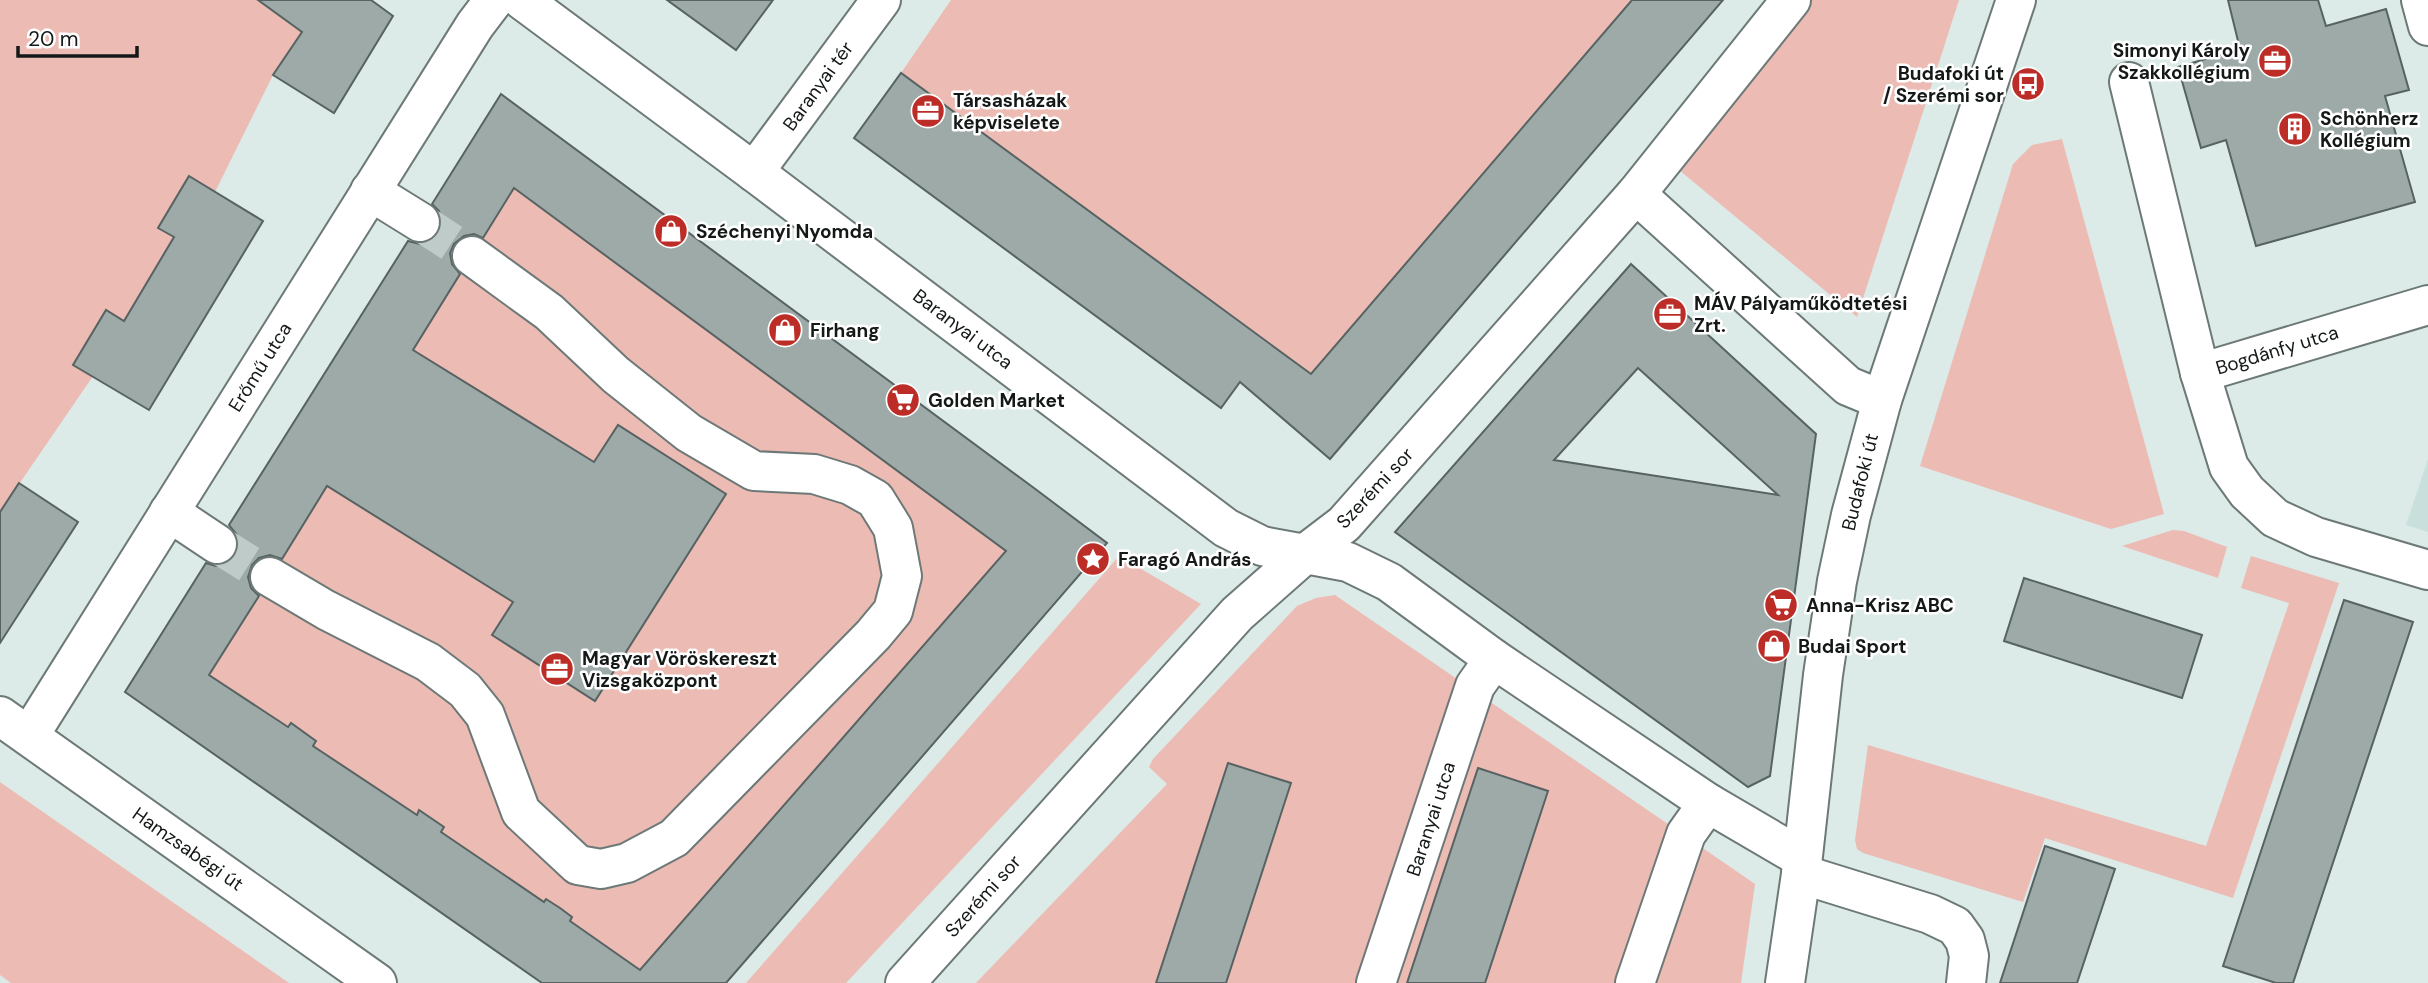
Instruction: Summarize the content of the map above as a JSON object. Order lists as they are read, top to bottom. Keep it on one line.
{"streets":{"street":["Baranyai tér","Baranyai utca","Bogdánfy utca","Erőmű utca","Budafoki út","Szerémi sor","Hamzsabégi út"]},"crossings":[["Baranyai tér","Baranyai utca"],["Baranyai utca","Budafoki út"],["Baranyai utca","Szerémi sor"],["Erőmű utca","Hamzsabégi út"]],"places":{"office":["Simonyi Károly Szakkollégium","Társasházak képviselete","MÁV Pályaműködtetési Zrt.","Magyar Vöröskereszt Vizsgaközpont"],"bus stop":["Budafoki út / Szerémi sor"],"building":["Schönherz Kollégium"],"shop":["Széchenyi Nyomda","Firhang","Budai Sport"],"supermarket":["Golden Market","Anna-Krisz ABC"],"place":["Faragó András"]},"scale_bar":"20 m"}
